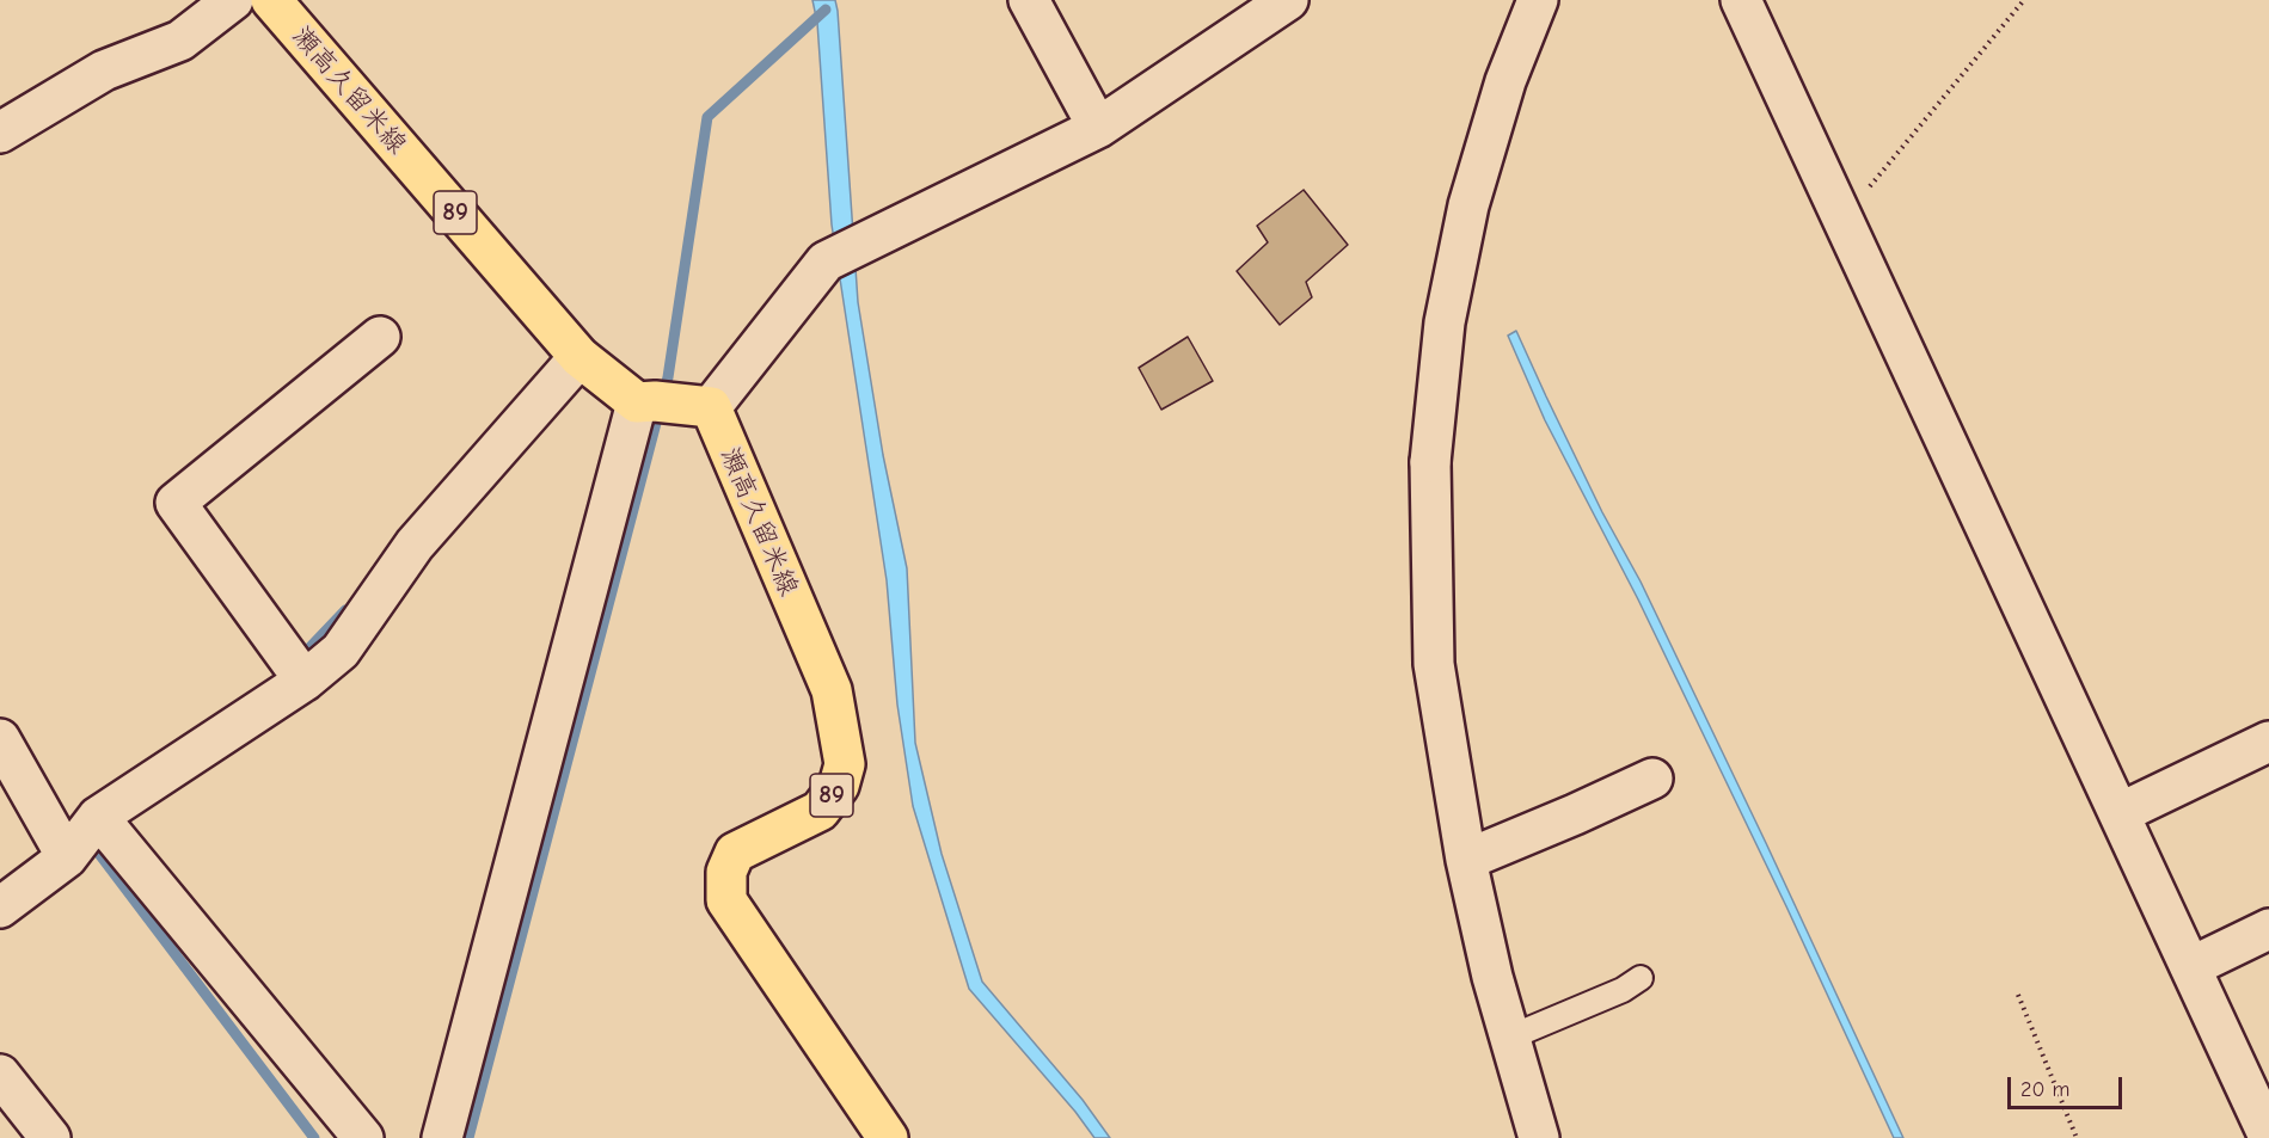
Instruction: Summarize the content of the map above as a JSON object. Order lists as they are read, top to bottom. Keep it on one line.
{"streets":{"main road":["瀬高久留米線","89"]},"scale_bar":"20 m"}
